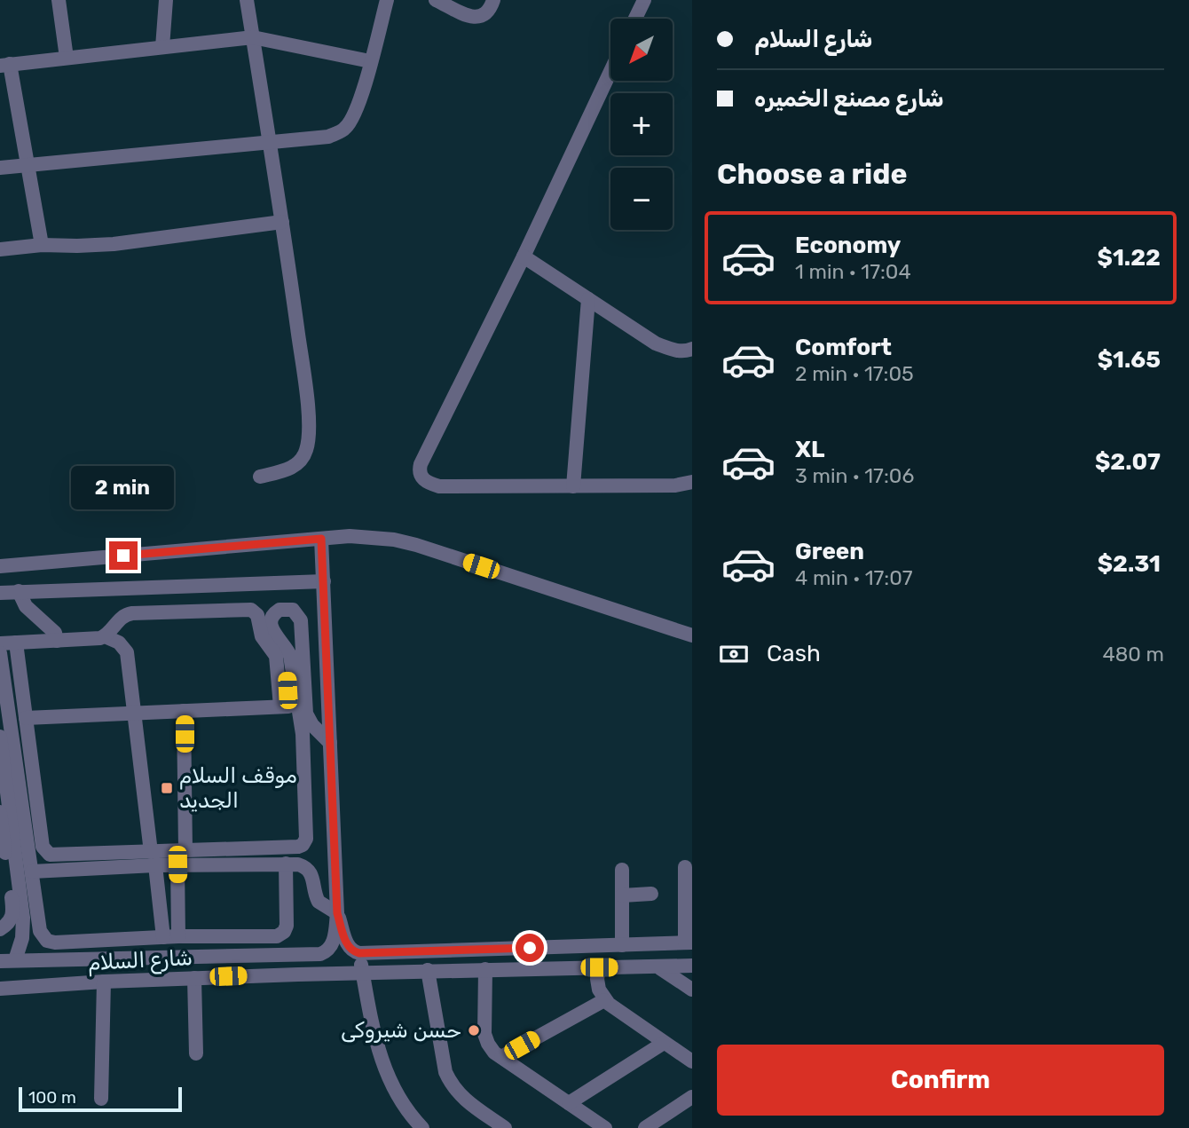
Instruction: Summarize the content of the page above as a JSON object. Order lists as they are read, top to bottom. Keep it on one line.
{"streets":{"street":["شارع السلام"]},"places":{"transit":["موقف السلام الجديد"],"other":["حسن شيروكى"]},"scale_bar":"100 m","north":"bottom left","page":{"banner":["شارع السلام","شارع مصنع الخميره"],"map_buttons":["+","−"],"heading":"Choose a ride","list":[{"name":"Economy","note":"1 min · 17:04","value":"$1.22"},{"name":"Comfort","note":"2 min · 17:05","value":"$1.65"},{"name":"XL","note":"3 min · 17:06","value":"$2.07"},{"name":"Green","note":"4 min · 17:07","value":"$2.31"}],"bubble":"2 min","pay":["Cash","480 m"],"buttons":"Confirm","scale":"100 m"}}
